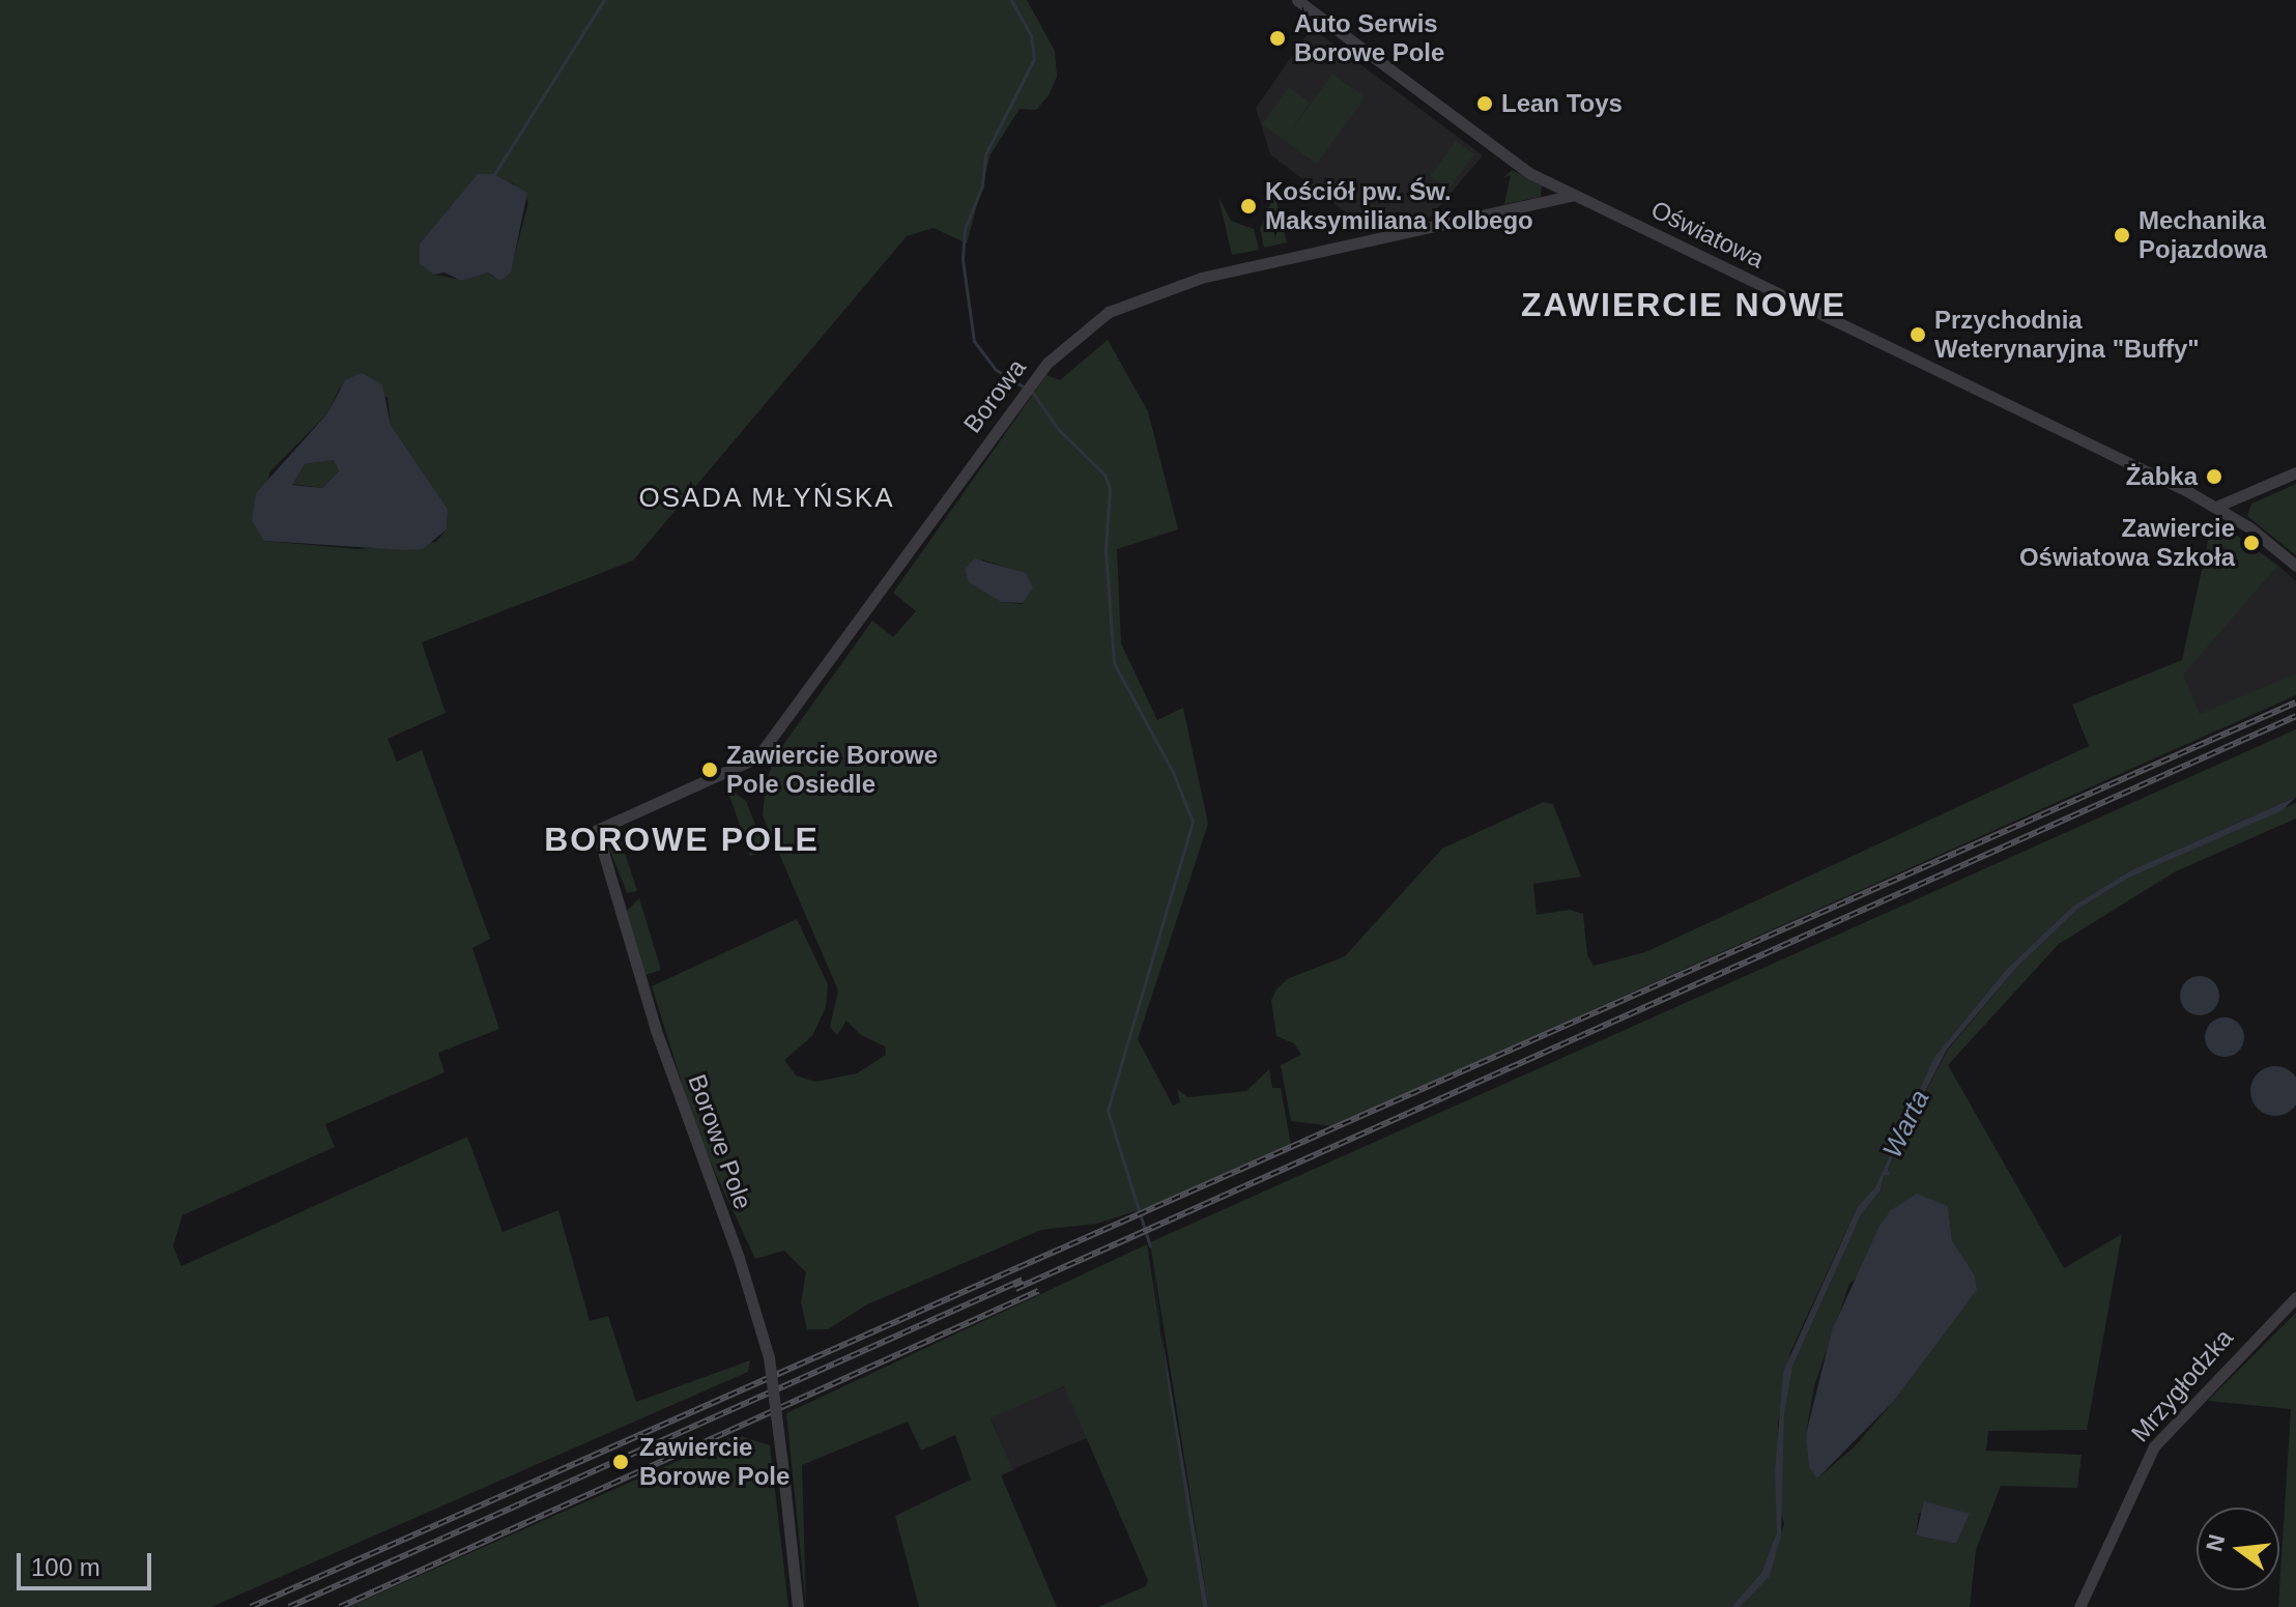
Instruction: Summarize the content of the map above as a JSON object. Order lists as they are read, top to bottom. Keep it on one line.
{"streets":{"street":["Oświatowa","Borowa","Borowe Pole","Mrzygłodzka"]},"crossings":[["Oświatowa","Borowa"],["Borowa","Borowe Pole"]],"districts":["ZAWIERCIE NOWE","OSADA MŁYŃSKA","BOROWE POLE"],"water":["Warta"],"places":["Auto Serwis Borowe Pole","Lean Toys","Kościół pw. Św. Maksymiliana Kolbego","Mechanika Pojazdowa","Przychodnia Weterynaryjna \"Buffy\"","Żabka","Zawiercie Oświatowa Szkoła","Zawiercie Borowe Pole Osiedle","Zawiercie Borowe Pole"],"scale_bar":"100 m","north":"left"}
